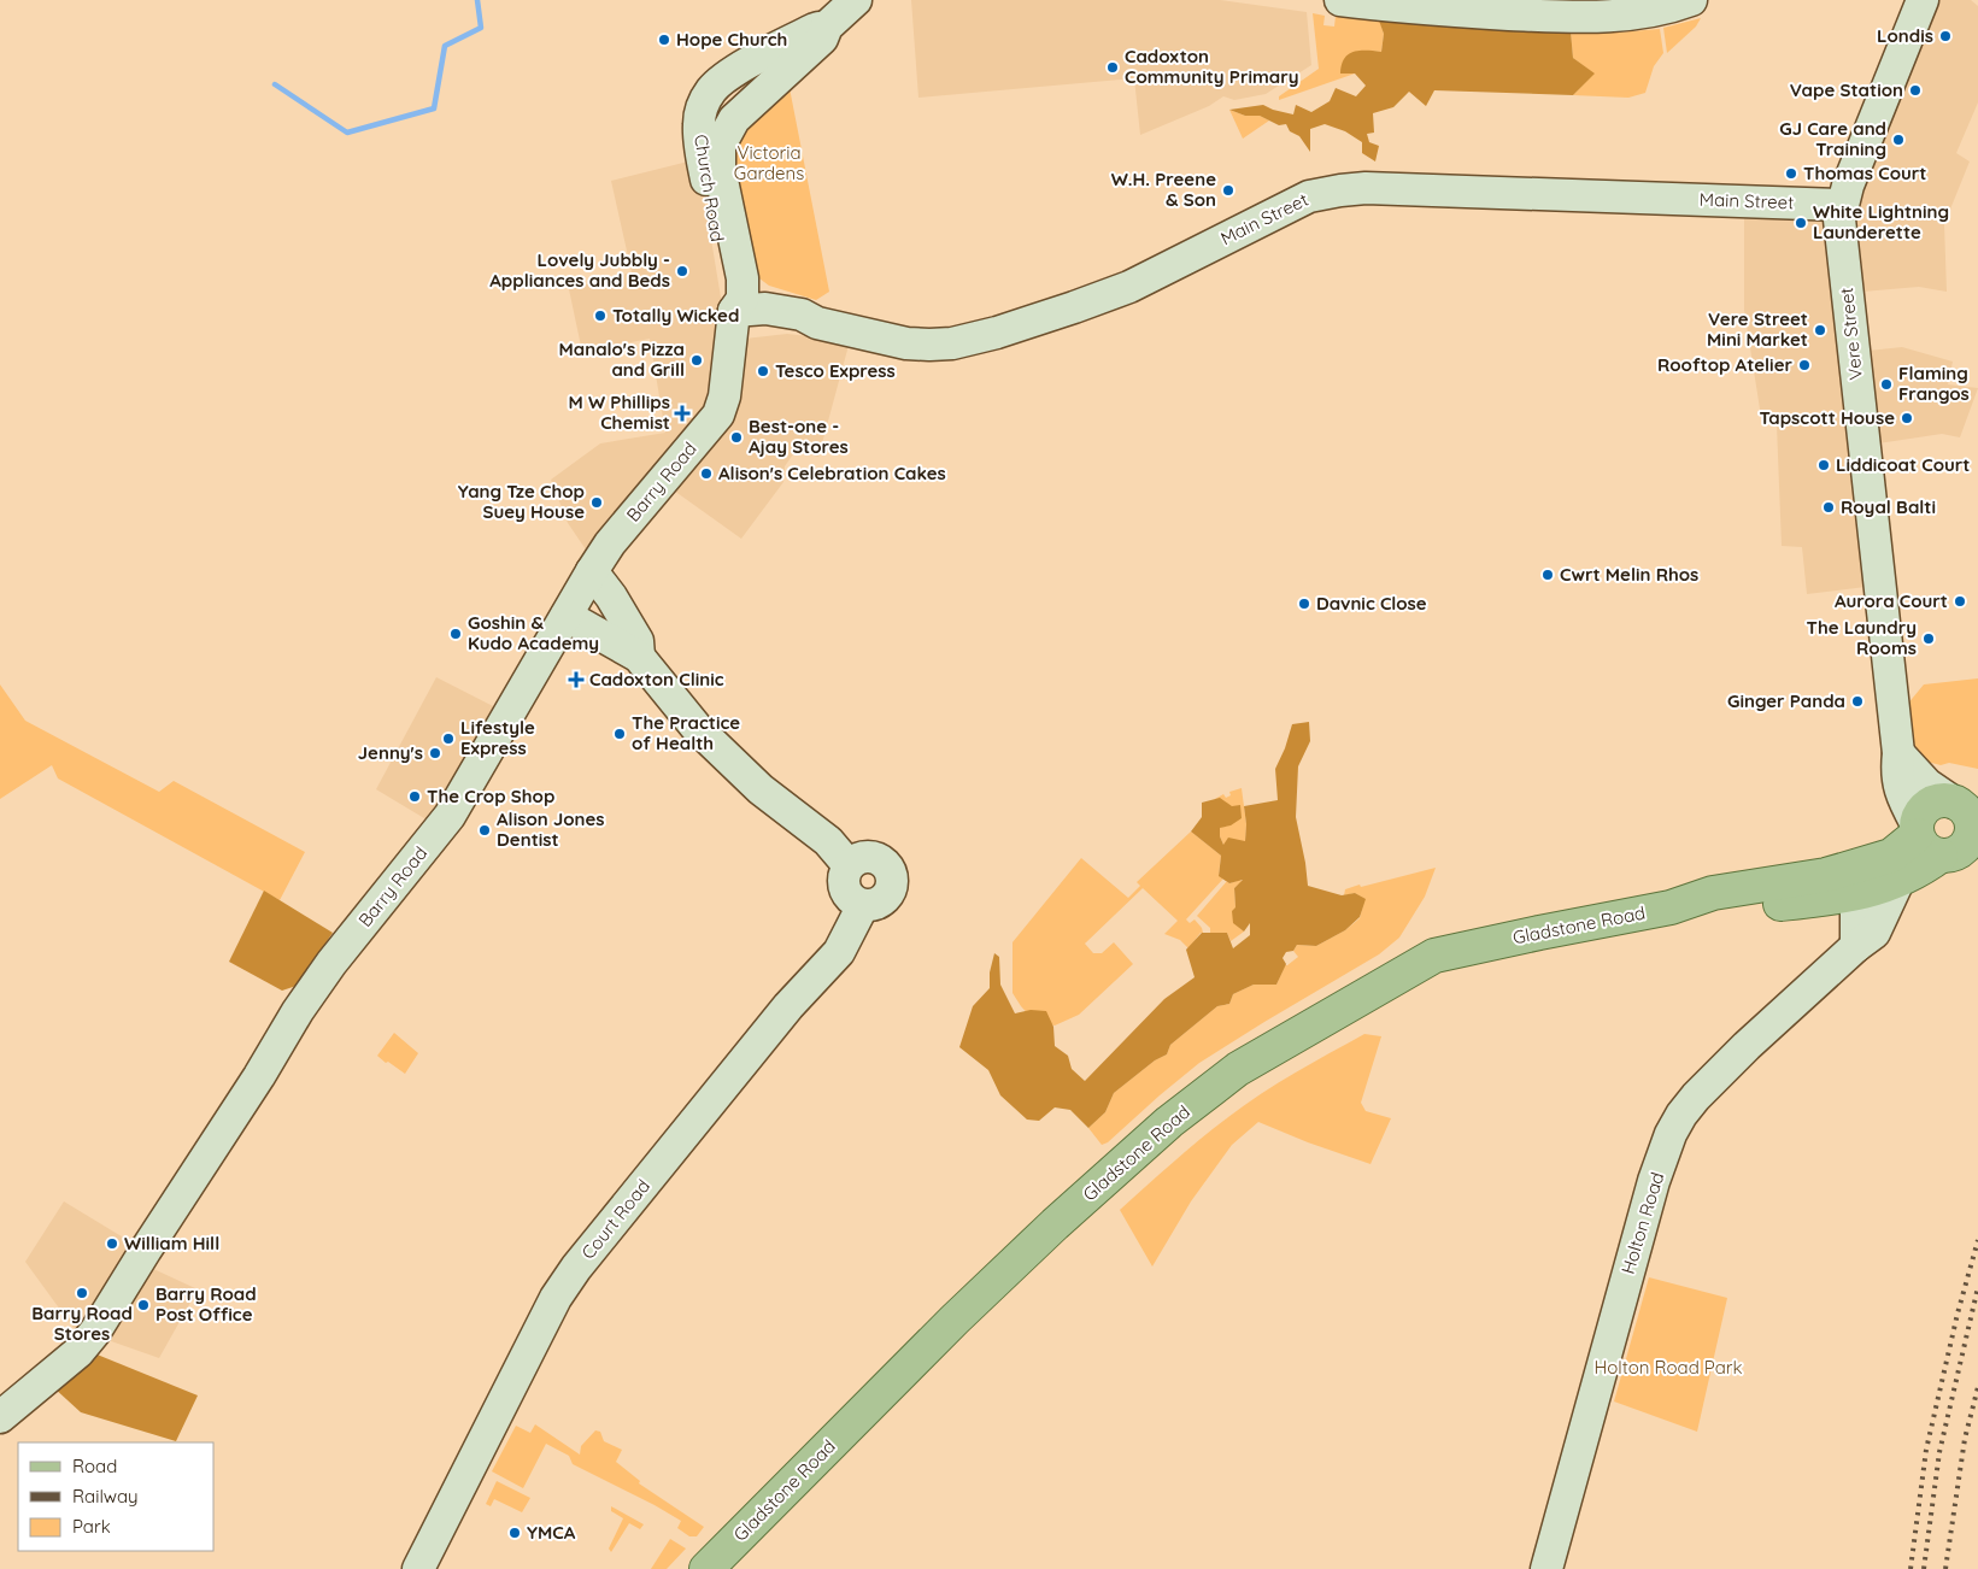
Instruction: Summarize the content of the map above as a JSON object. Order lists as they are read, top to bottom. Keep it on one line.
{"streets":{"main road":["Gladstone Road"],"street":["Church Road","Main Street","Vere Street","Barry Road","Court Road","Holton Road"]},"crossings":[["Church Road","Main Street"],["Church Road","Barry Road"],["Main Street","Vere Street"],["Main Street","Barry Road"],["Vere Street","Gladstone Road"],["Gladstone Road","Holton Road"]],"parks":["Victoria Gardens","Holton Road Park"],"places":{"other":["Londis","Hope Church","Cadoxton Community Primary","Vape Station","GJ Care and Training","Thomas Court","W.H. Preene & Son","White Lightning Launderette","Lovely Jubbly - Appliances and Beds","Totally Wicked","Vere Street Mini Market","Manalo's Pizza and Grill","Rooftop Atelier","Tesco Express","Flaming Frangos","Tapscott House","Best-one - Ajay Stores","Liddicoat Court","Alison's Celebration Cakes","Yang Tze Chop Suey House","Royal Balti","Cwrt Melin Rhos","Aurora Court","Davnic Close","Goshin & Kudo Academy","The Laundry Rooms","Ginger Panda","The Practice of Health","Lifestyle Express","Jenny's","The Crop Shop","Alison Jones Dentist","William Hill","Barry Road Stores","Barry Road Post Office","YMCA"],"health":["M W Phillips Chemist","Cadoxton Clinic"]},"legend":["Road","Railway","Park"]}
